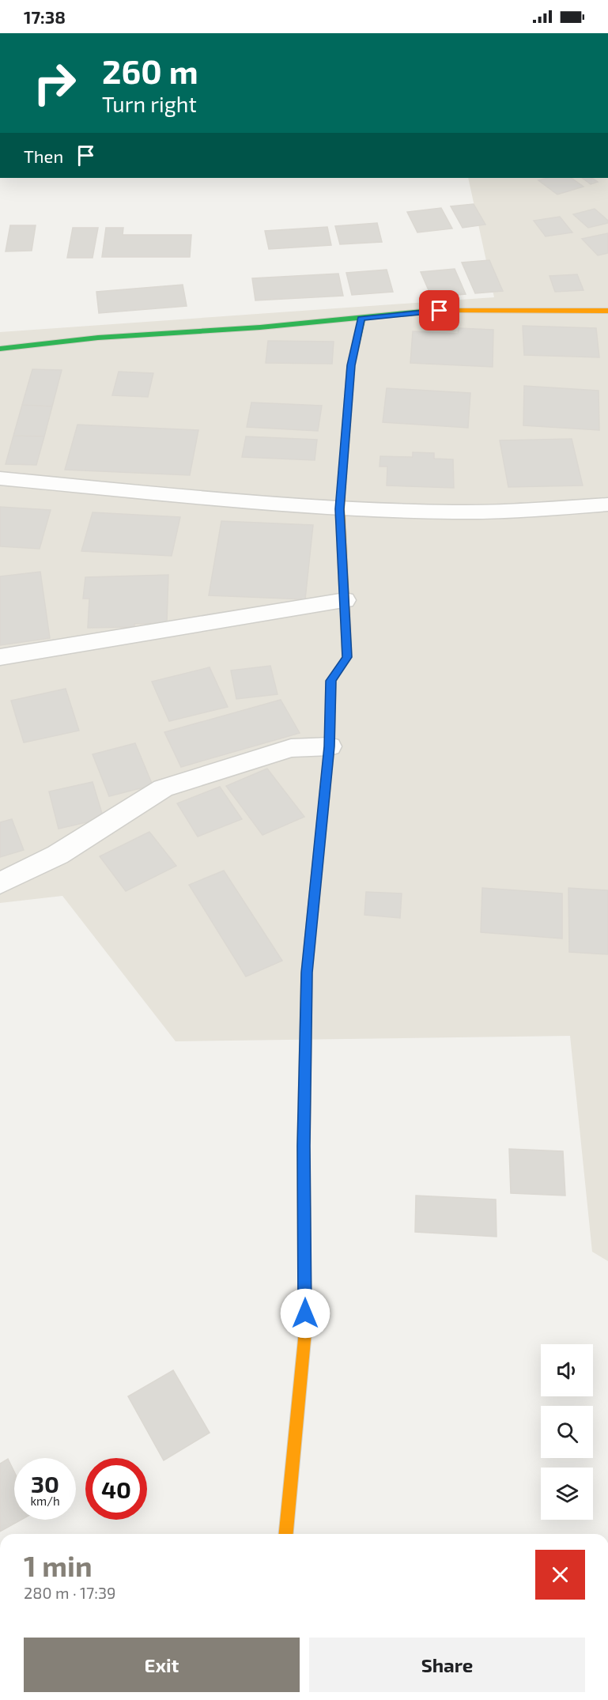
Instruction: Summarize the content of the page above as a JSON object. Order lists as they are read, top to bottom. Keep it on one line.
{"page":{"status":"17:38","turn":["260 m","Turn right"],"then":"Then","speed":"30 km/h","limit":"40","heading":["1 min","280 m · 17:39"],"buttons":["Exit","Share"]}}
